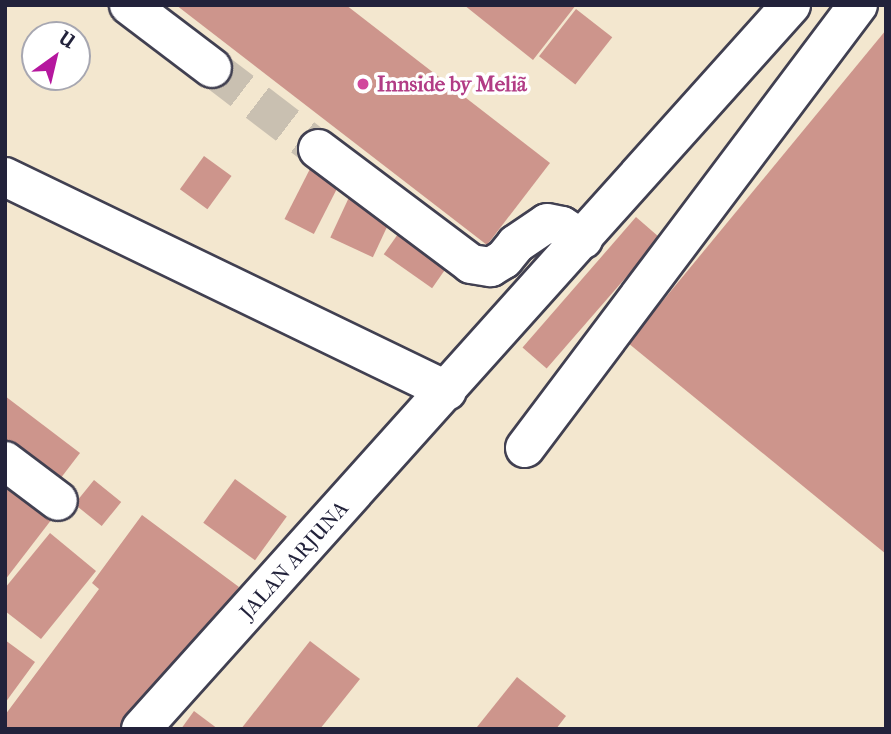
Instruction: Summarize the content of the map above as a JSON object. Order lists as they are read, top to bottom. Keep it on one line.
{"streets":{"street":["JALAN ARJUNA"]},"places":["Innside by Meliã"],"north":"top right"}
